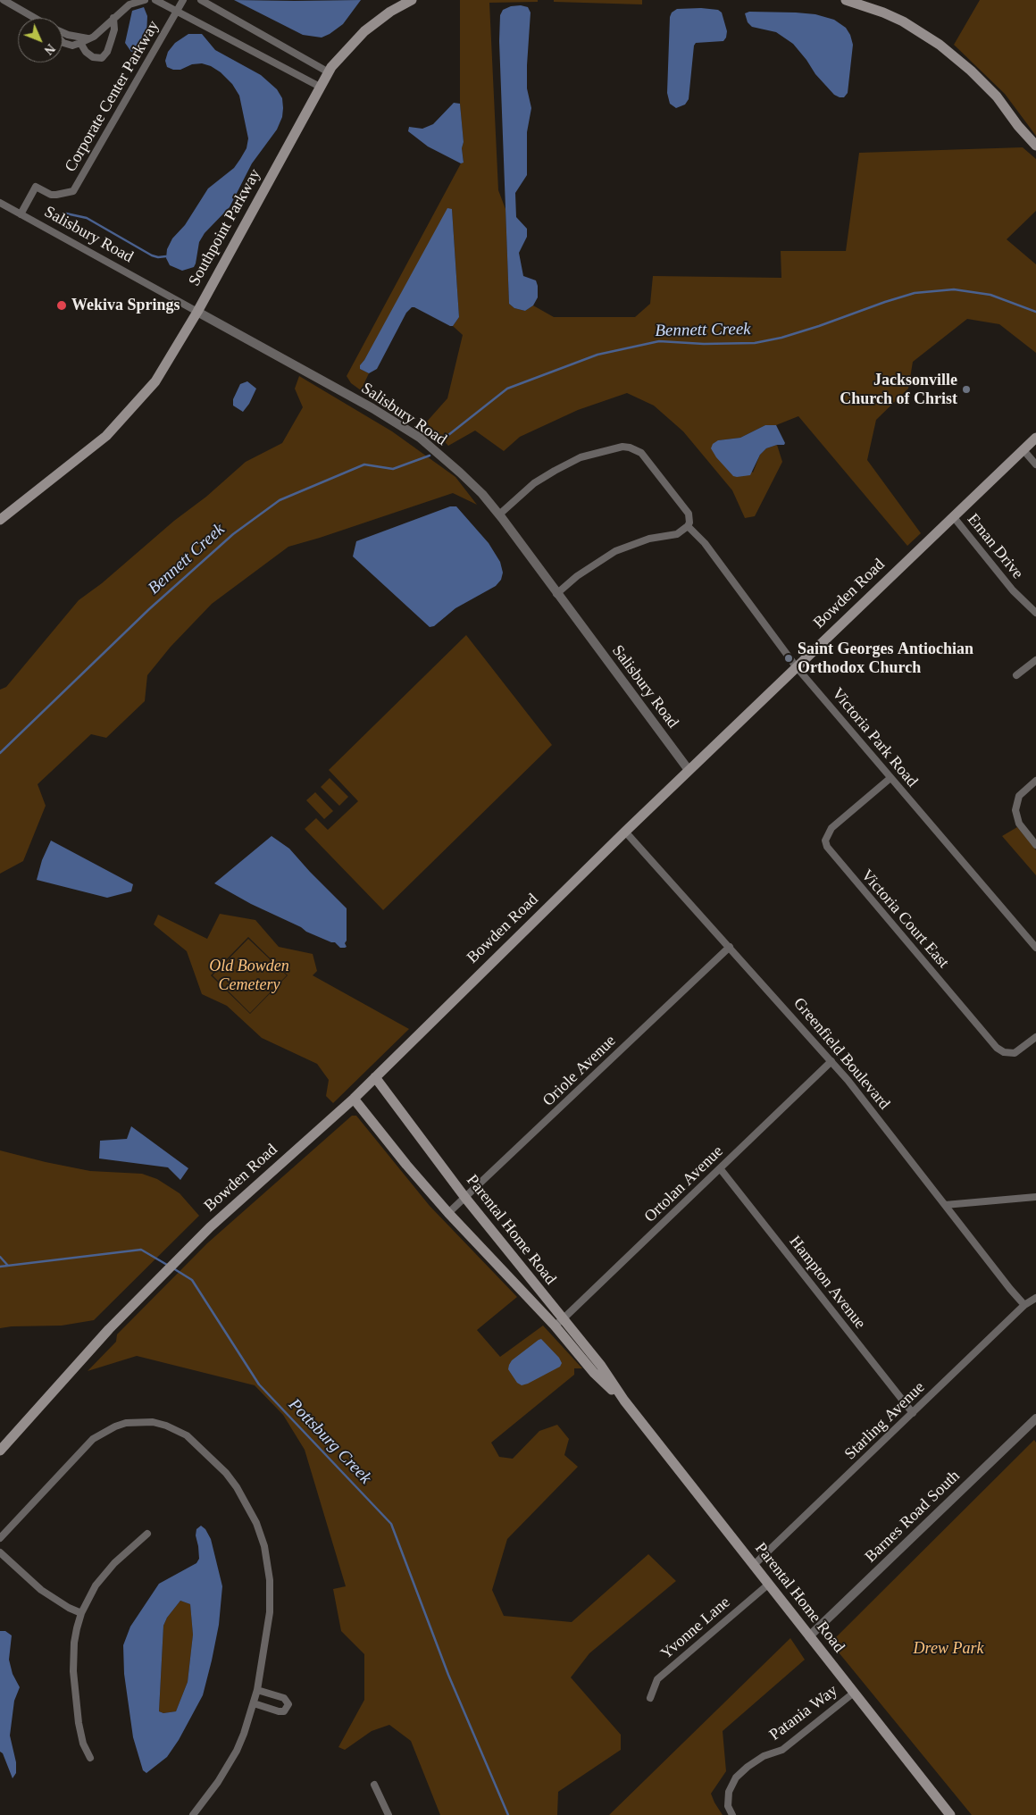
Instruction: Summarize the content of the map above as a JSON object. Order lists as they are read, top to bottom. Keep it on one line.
{"streets":{"main road":["Southpoint Parkway","Bowden Road","Parental Home Road"],"street":["Corporate Center Parkway","Salisbury Road","Eman Drive","Victoria Park Road","Victoria Court East","Greenfield Boulevard","Oriole Avenue","Ortolan Avenue","Hampton Avenue","Starling Avenue","Barnes Road South","Yvonne Lane","Patania Way"]},"crossings":[["Corporate Center Parkway","Salisbury Road"],["Southpoint Parkway","Salisbury Road"],["Salisbury Road","Bowden Road"],["Eman Drive","Bowden Road"],["Bowden Road","Victoria Park Road"],["Bowden Road","Greenfield Boulevard"],["Bowden Road","Parental Home Road"],["Victoria Park Road","Victoria Court East"],["Greenfield Boulevard","Oriole Avenue"],["Greenfield Boulevard","Ortolan Avenue"],["Greenfield Boulevard","Starling Avenue"],["Oriole Avenue","Parental Home Road"],["Ortolan Avenue","Parental Home Road"],["Ortolan Avenue","Hampton Avenue"],["Parental Home Road","Starling Avenue"],["Parental Home Road","Barnes Road South"],["Parental Home Road","Yvonne Lane"],["Parental Home Road","Patania Way"],["Hampton Avenue","Starling Avenue"]],"water":["Bennett Creek","Pottsburg Creek"],"parks":["Old Bowden Cemetery","Drew Park"],"places":["Wekiva Springs","Jacksonville Church of Christ","Saint Georges Antiochian Orthodox Church"],"north":"bottom right"}
